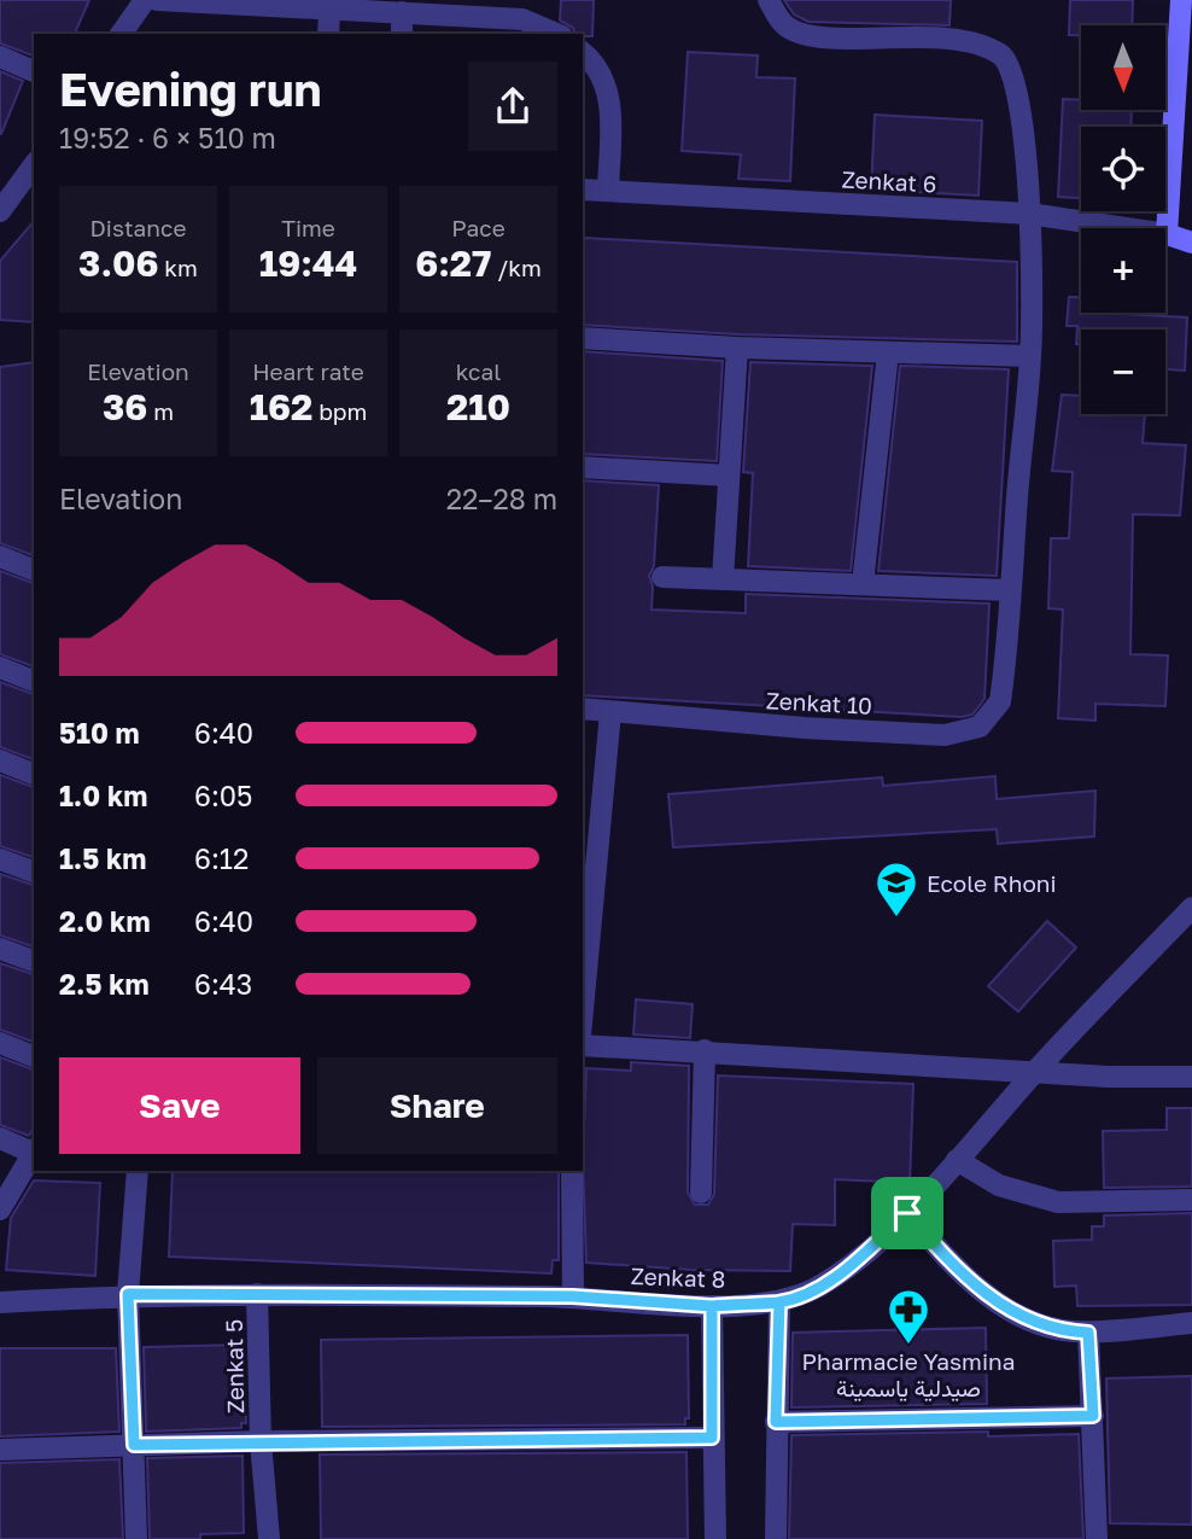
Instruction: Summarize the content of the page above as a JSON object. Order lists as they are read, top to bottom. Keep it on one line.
{"streets":{"main road":["Zenkat 6"],"street":["Zenkat 10","Zenkat 8","Zenkat 5"]},"crossings":[["Zenkat 6","Zenkat 10"],["Zenkat 8","Zenkat 5"]],"places":{"school or university":["Ecole Rhoni"],"pharmacy":["Pharmacie Yasmina صيدلية ياسمينة"]},"north":"bottom","page":{"map_buttons":["+","−"],"heading":["Evening run","19:52 · 6 × 510 m"],"stats":[["Distance","3.06 km"],["Time","19:44"],["Pace","6:27 /km"],["Elevation","36 m"],["Heart rate","162 bpm"],["kcal","210"]],"chart":["Elevation","22–28 m"],"list":[{"name":"510 m","note":"6:40"},{"name":"1.0 km","note":"6:05"},{"name":"1.5 km","note":"6:12"},{"name":"2.0 km","note":"6:40"},{"name":"2.5 km","note":"6:43"}],"buttons":["Save","Share"]}}
